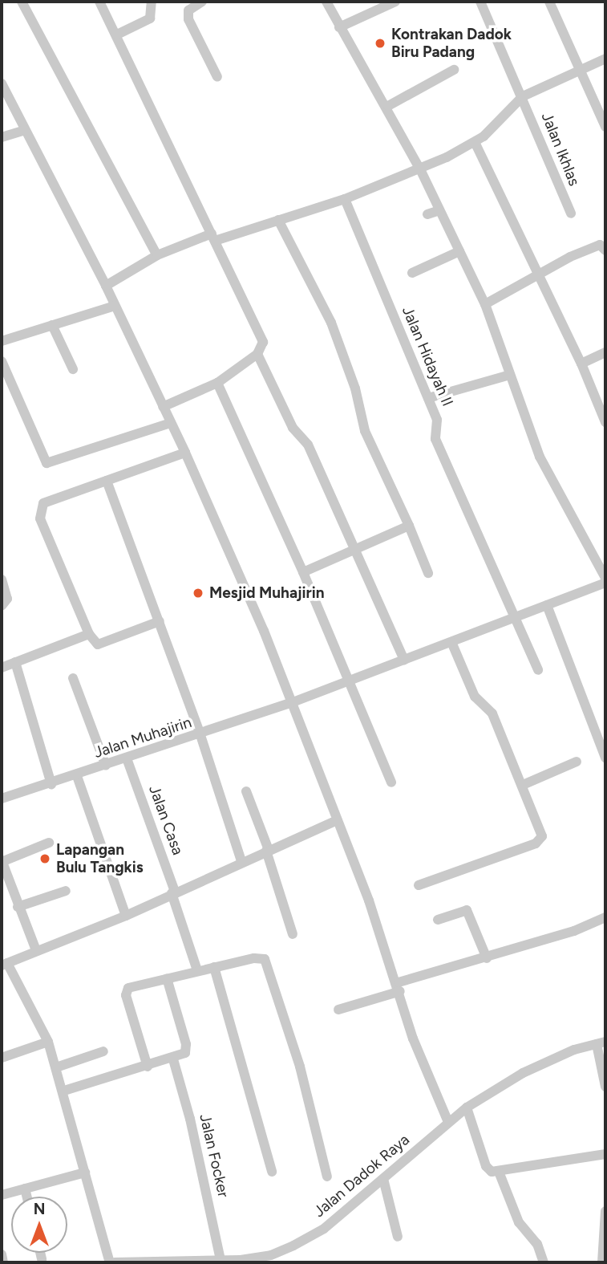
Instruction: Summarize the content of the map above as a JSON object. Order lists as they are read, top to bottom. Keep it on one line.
{"streets":{"street":["Jalan Ikhlas","Jalan Hidayah II","Jalan Muhajirin","Jalan Casa","Jalan Focker","Jalan Dadok Raya"]},"crossings":[["Jalan Hidayah II","Jalan Muhajirin"],["Jalan Muhajirin","Jalan Casa"],["Jalan Focker","Jalan Dadok Raya"]],"places":["Kontrakan Dadok Biru Padang","Mesjid Muhajirin","Lapangan Bulu Tangkis"],"north":"top"}
